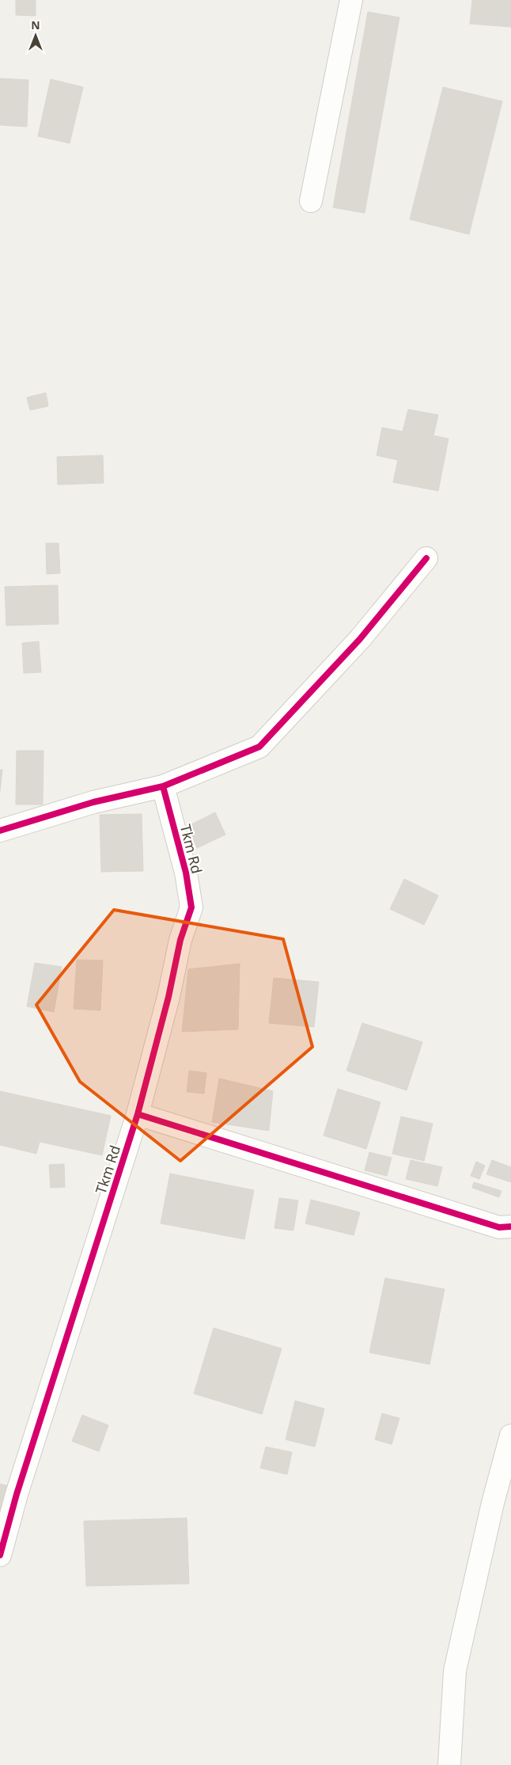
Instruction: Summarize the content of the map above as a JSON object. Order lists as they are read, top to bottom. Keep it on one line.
{"streets":{"street":["Tkm Rd"]},"north":"top"}
